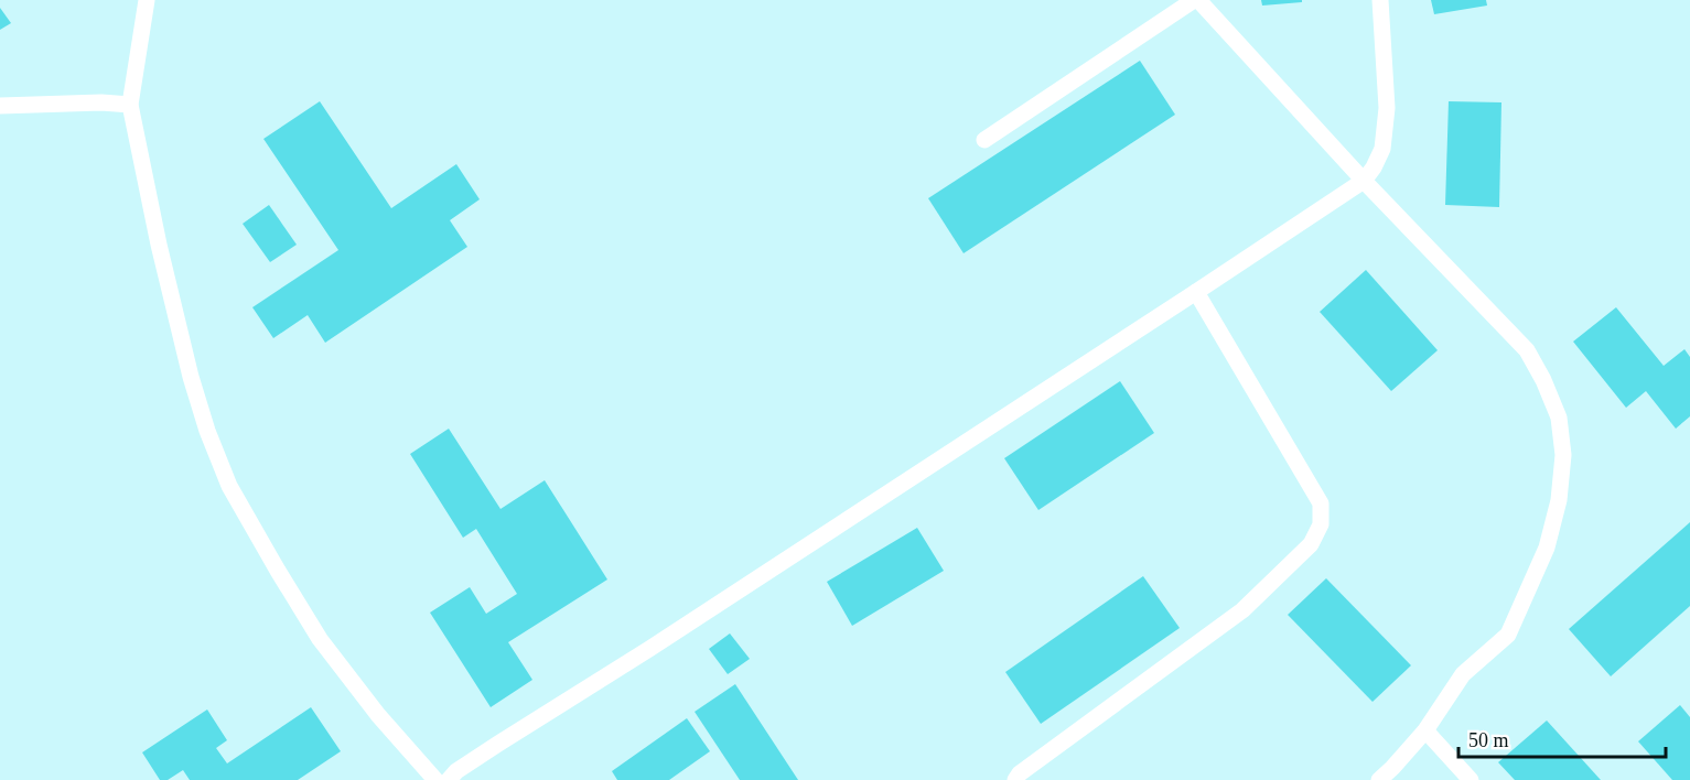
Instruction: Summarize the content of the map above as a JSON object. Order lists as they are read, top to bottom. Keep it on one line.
{"scale_bar":"50 m"}
